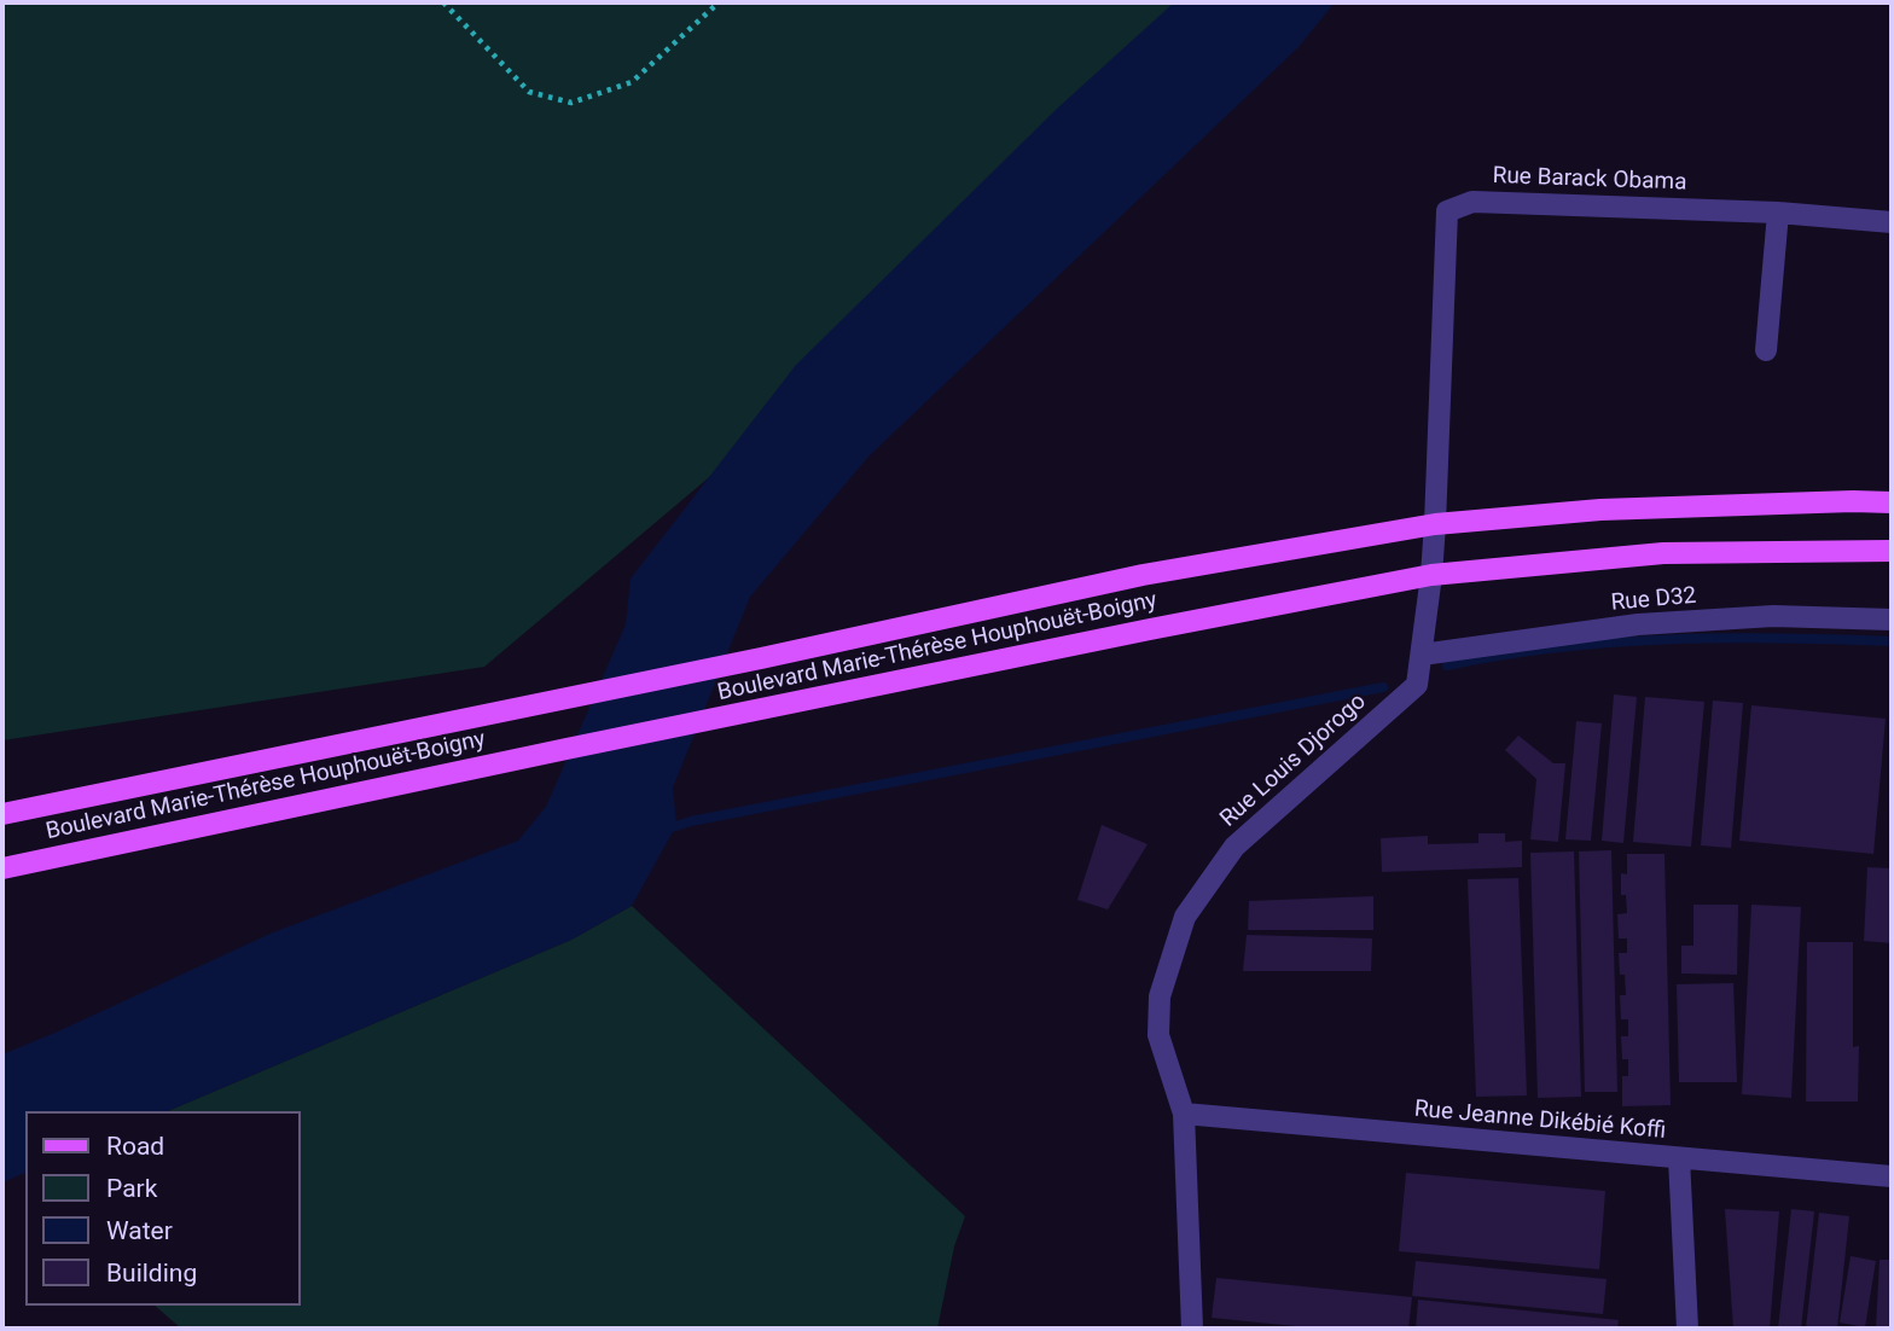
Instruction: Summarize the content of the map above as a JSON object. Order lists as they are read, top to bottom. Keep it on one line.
{"streets":{"main road":["Boulevard Marie-Thérèse Houphouët-Boigny"],"street":["Rue Barack Obama","Rue D32","Rue Louis Djorogo","Rue Jeanne Dikébié Koffi"]},"crossings":[["Rue Barack Obama","Boulevard Marie-Thérèse Houphouët-Boigny"],["Rue Barack Obama","Rue Louis Djorogo"],["Rue D32","Rue Louis Djorogo"],["Boulevard Marie-Thérèse Houphouët-Boigny","Rue Louis Djorogo"],["Rue Louis Djorogo","Rue Jeanne Dikébié Koffi"]],"legend":["Road","Park","Water","Building"]}
